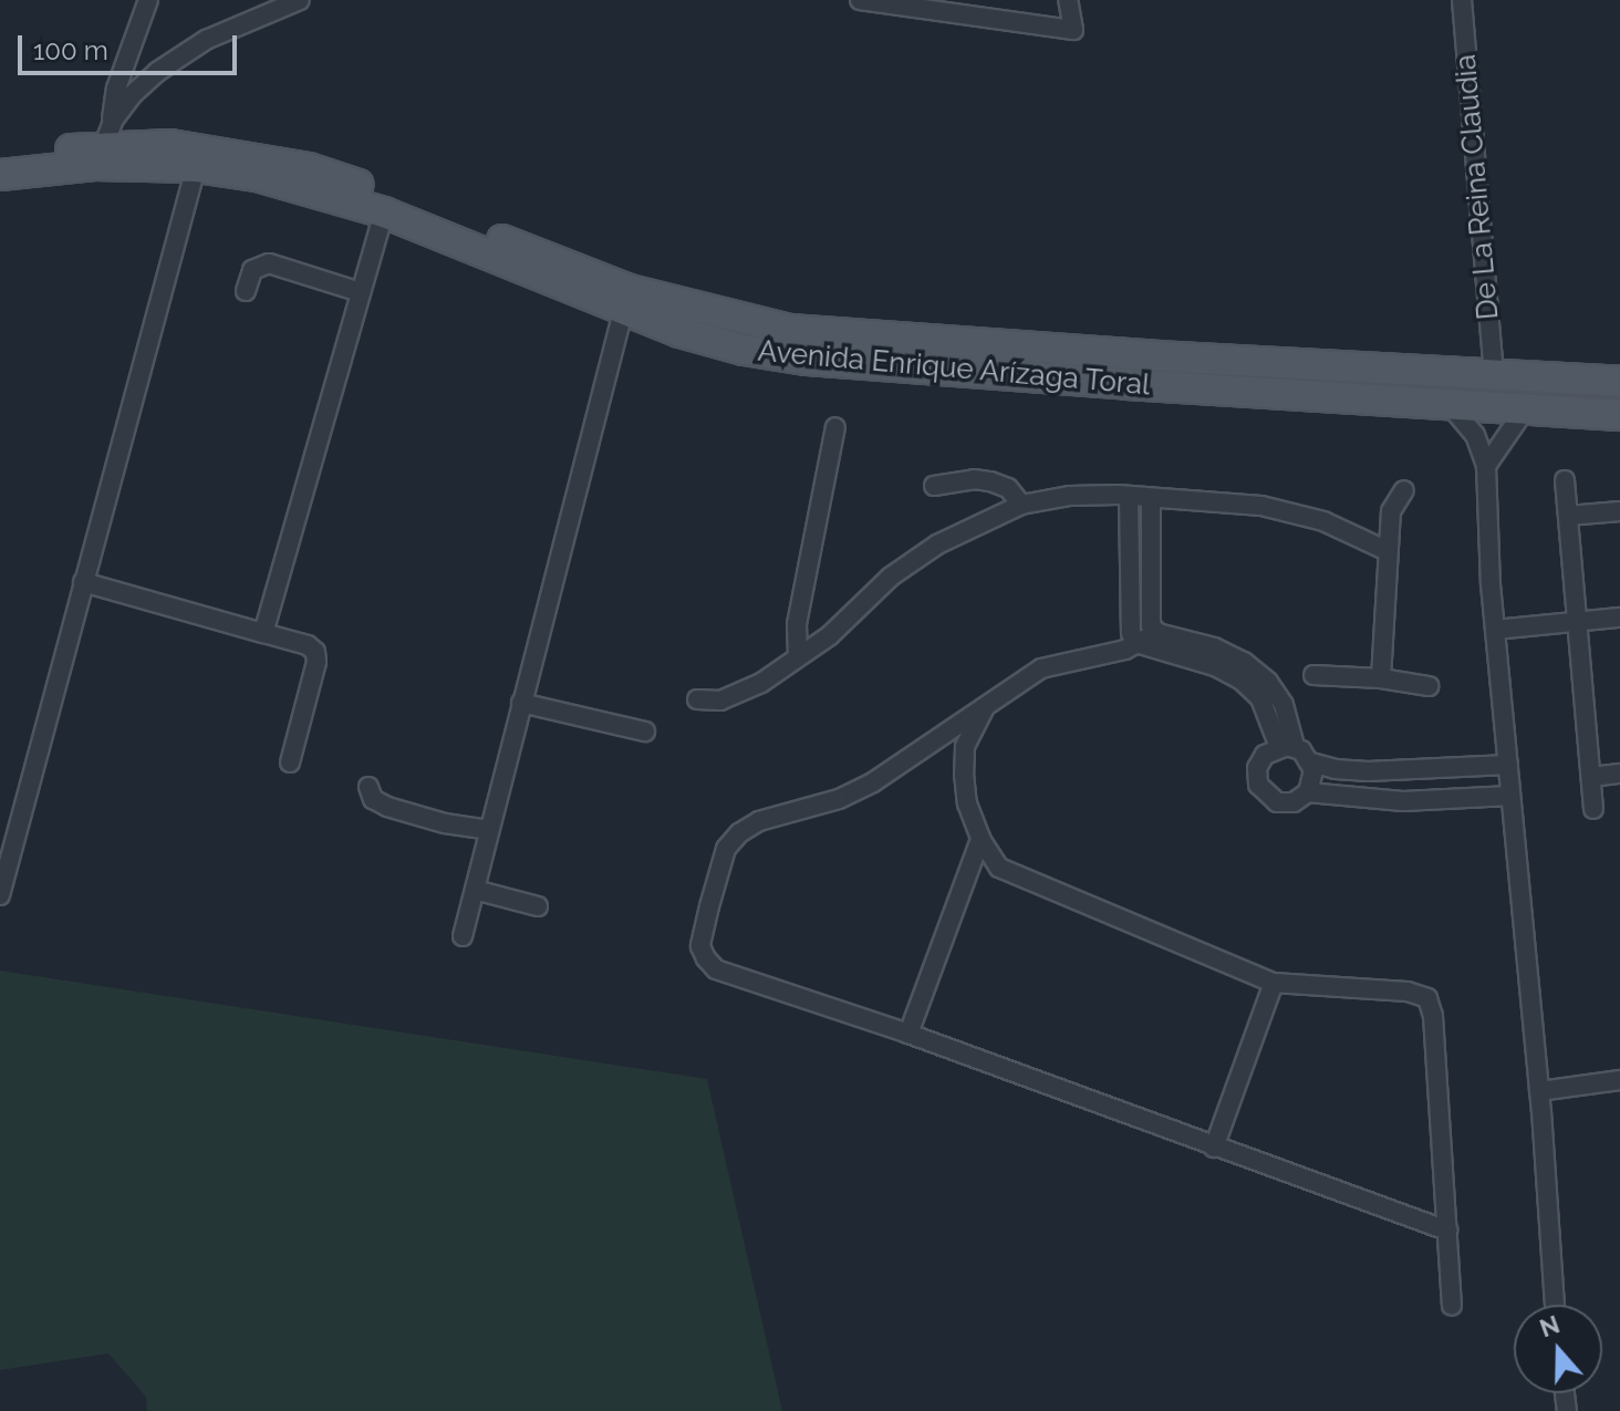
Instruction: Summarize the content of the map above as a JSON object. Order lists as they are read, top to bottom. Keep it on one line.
{"streets":{"main road":["Avenida Enrique Arízaga Toral"],"street":["De La Reina Claudia"]},"crossings":[["De La Reina Claudia","Avenida Enrique Arízaga Toral"]],"scale_bar":"100 m","north":"top"}
